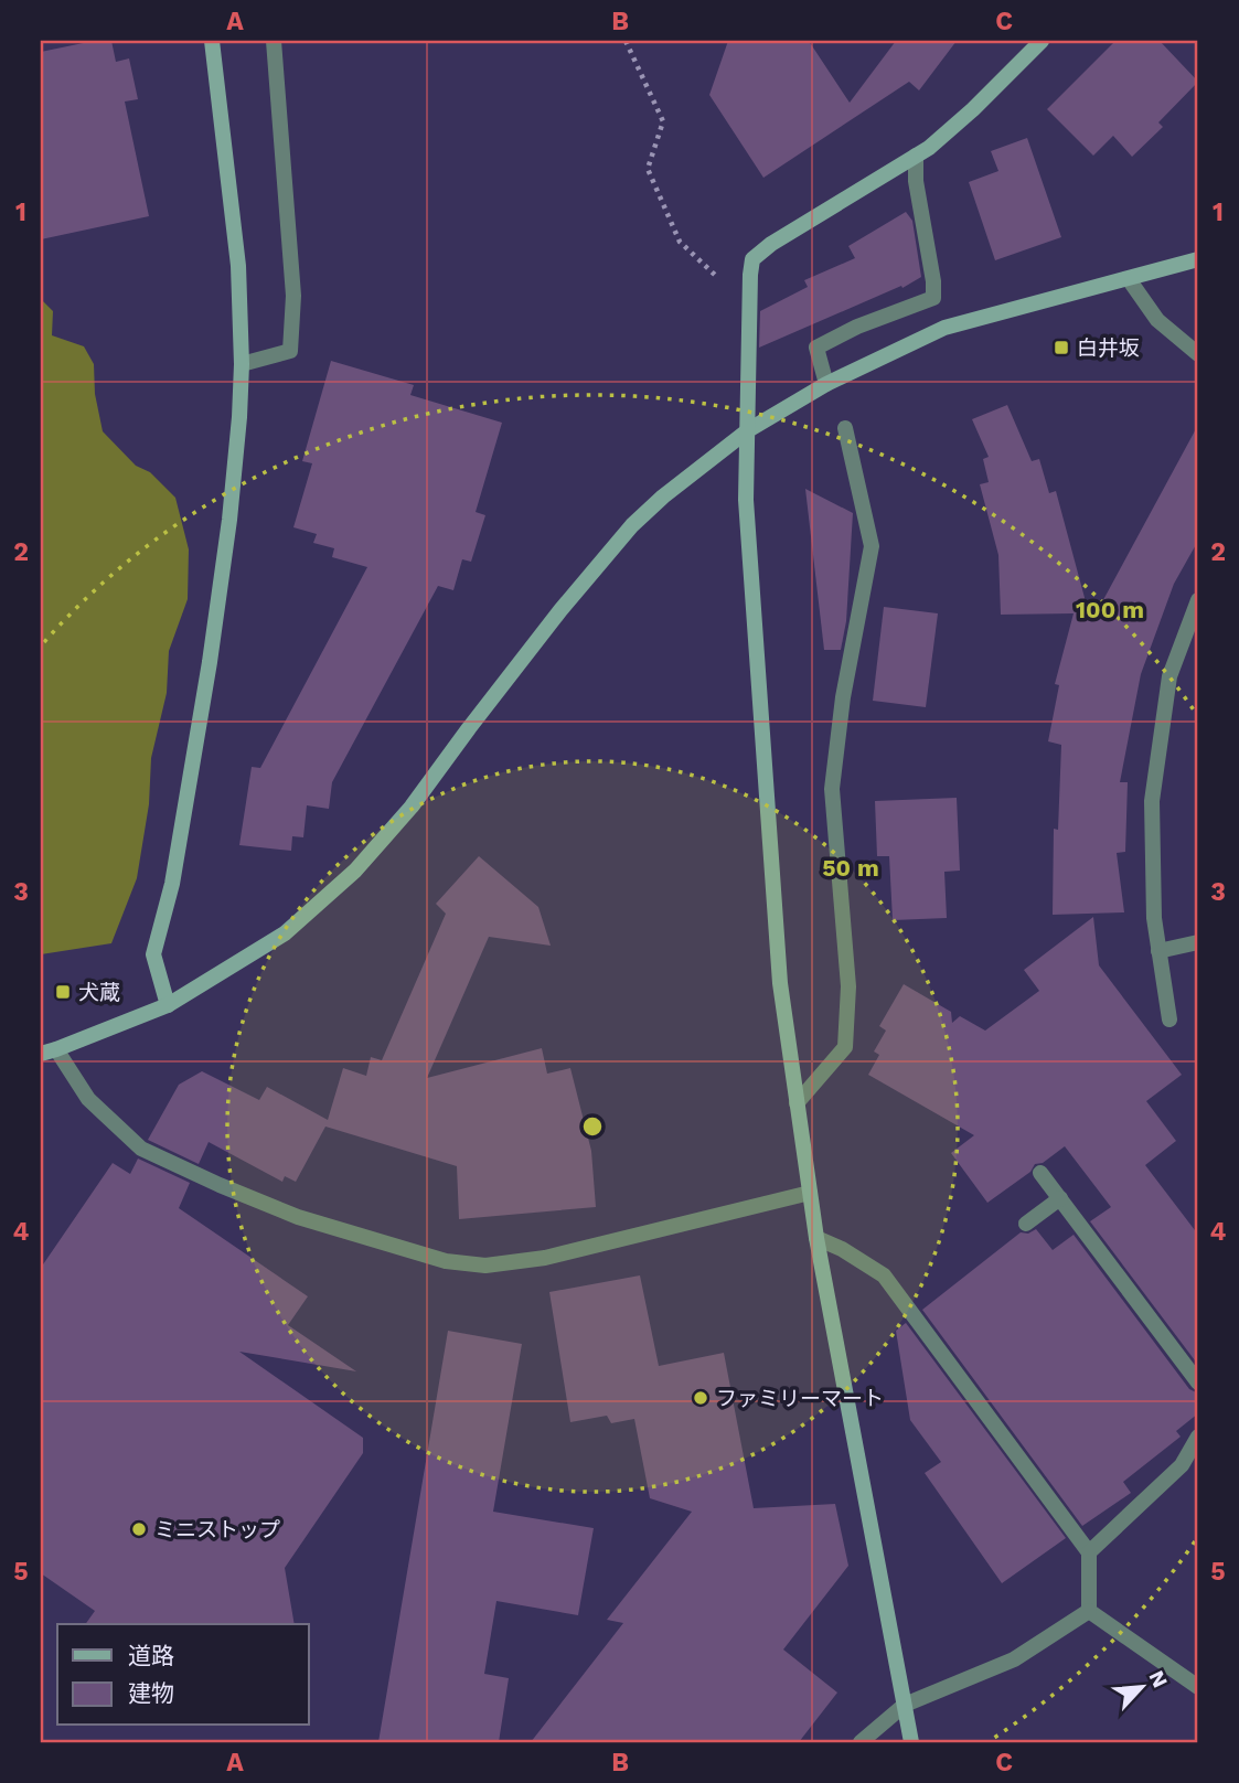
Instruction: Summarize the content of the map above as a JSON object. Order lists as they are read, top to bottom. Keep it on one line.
{"places":{"transit":["白井坂","犬蔵"],"other":["ファミリーマート","ミニストップ"]},"legend":["道路","建物"],"north":"top right","grid":{"columns":["A","B","C"],"rows":["1","2","3","4","5"]},"rings":["100 m","50 m"]}
